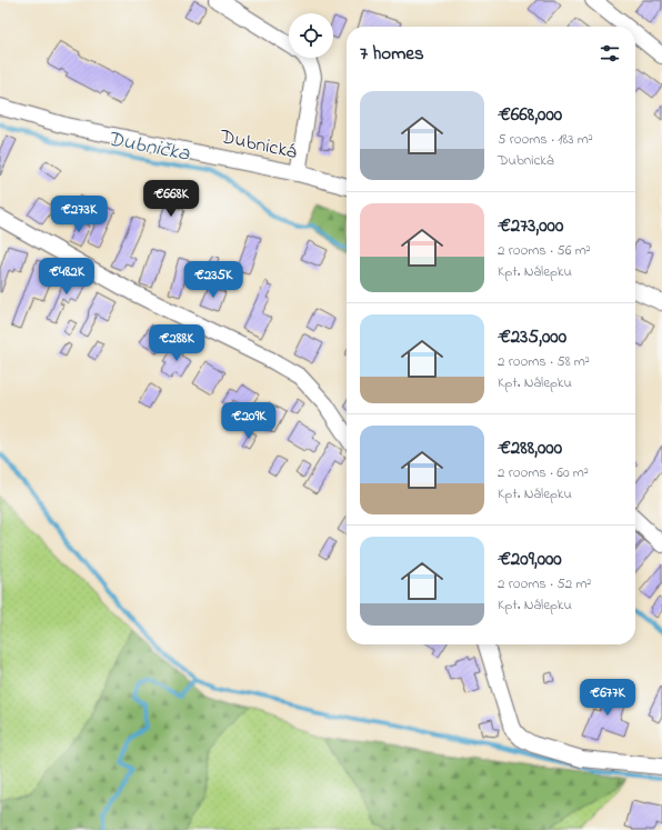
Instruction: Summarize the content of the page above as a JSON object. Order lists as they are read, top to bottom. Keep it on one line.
{"streets":{"street":["Dubnická"]},"water":["Dubnička"],"page":{"heading":"7 homes","list":[{"name":"€668,000","note":"5 rooms · 183 m² · Dubnická"},{"name":"€273,000","note":"2 rooms · 56 m² · Kpt. Nálepku"},{"name":"€235,000","note":"2 rooms · 58 m² · Kpt. Nálepku"},{"name":"€288,000","note":"2 rooms · 60 m² · Kpt. Nálepku"},{"name":"€209,000","note":"2 rooms · 52 m² · Kpt. Nálepku"}],"price":["€668K","€273K","€482K","€235K","€288K","€209K","€677K"]}}
